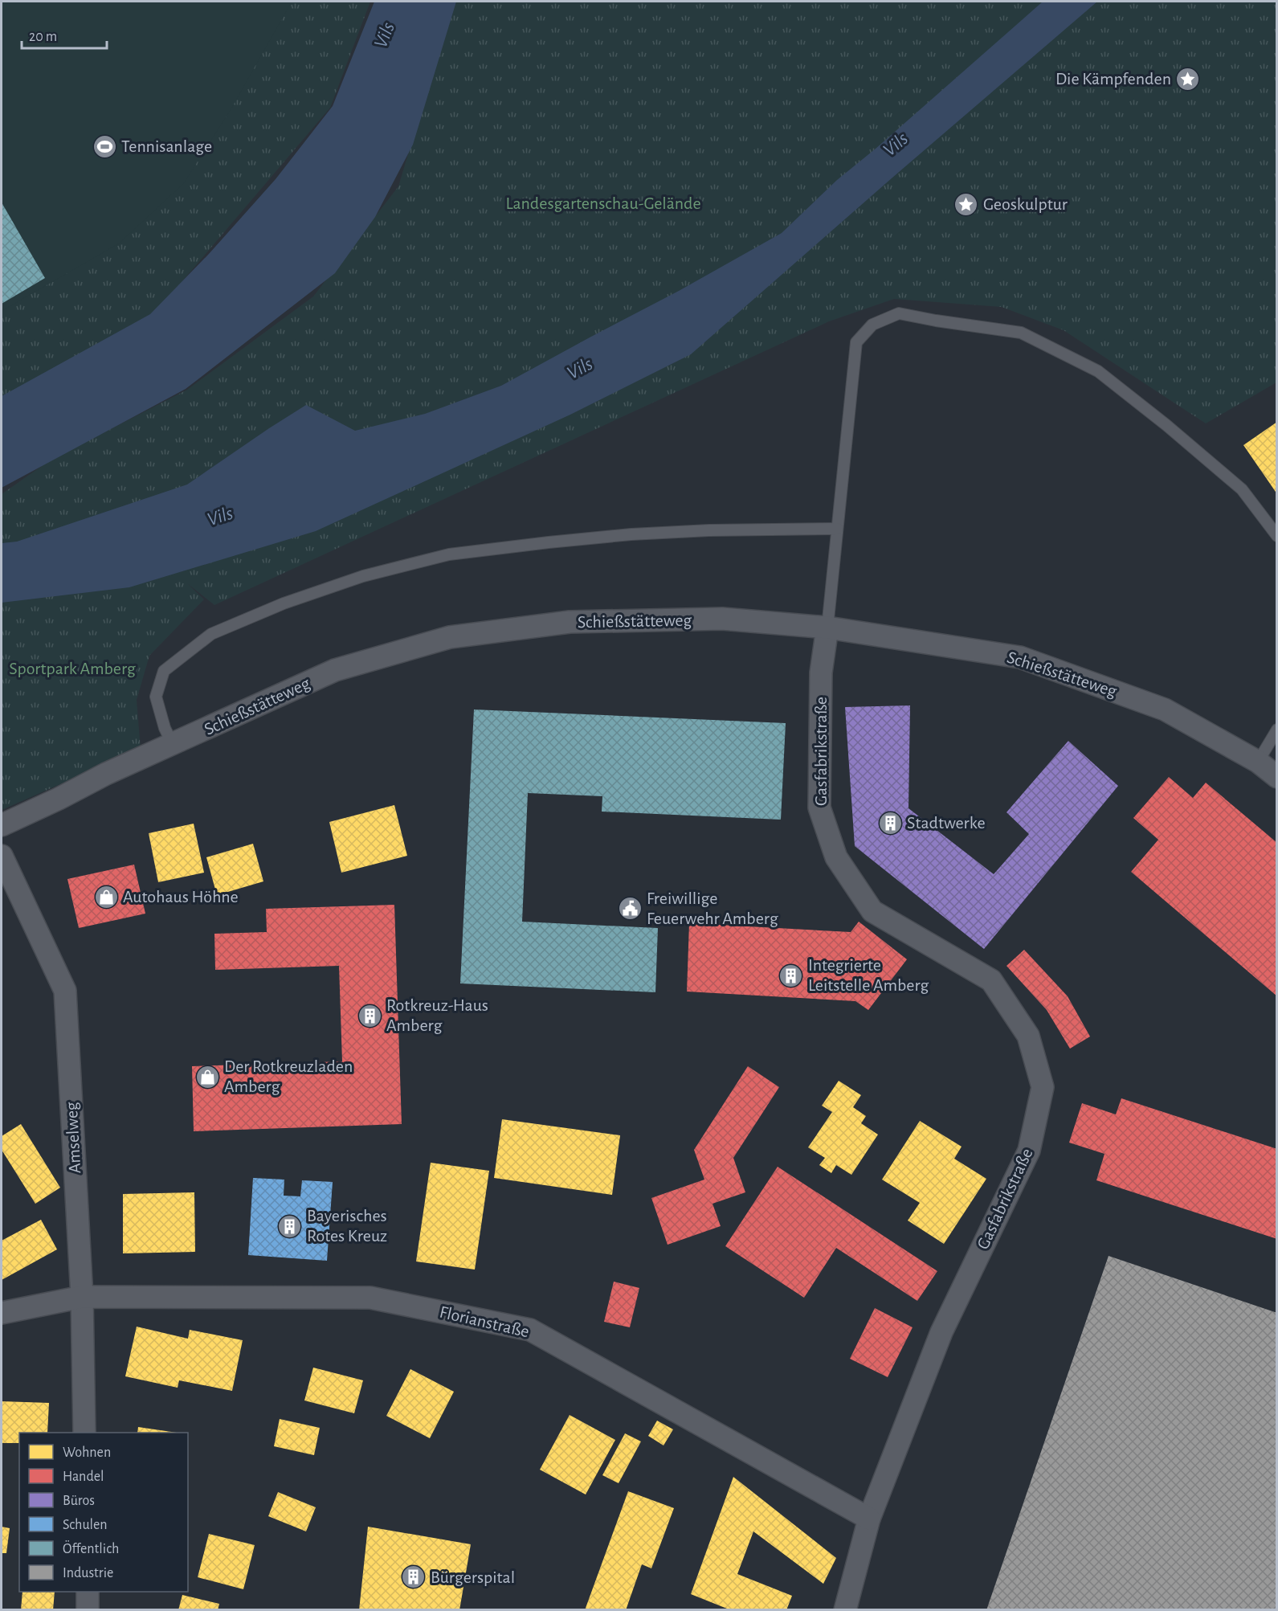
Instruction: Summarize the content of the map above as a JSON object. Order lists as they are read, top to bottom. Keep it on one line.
{"streets":{"street":["Schießstätteweg","Gasfabrikstraße","Amselweg","Florianstraße"]},"crossings":[["Schießstätteweg","Gasfabrikstraße"],["Gasfabrikstraße","Florianstraße"],["Amselweg","Florianstraße"]],"water":["Vils"],"parks":["Landesgartenschau-Gelände","Sportpark Amberg"],"places":{"place":["Die Kämpfenden","Geoskulptur"],"sports":["Tennisanlage"],"building":["Stadtwerke","Integrierte Leitstelle Amberg","Rotkreuz-Haus Amberg","Bayerisches Rotes Kreuz","Bürgerspital"],"shop":["Autohaus Höhne","Der Rotkreuzladen Amberg"],"public building":["Freiwillige Feuerwehr Amberg"]},"legend":["Wohnen","Handel","Büros","Schulen","Öffentlich","Industrie"],"scale_bar":"20 m"}
